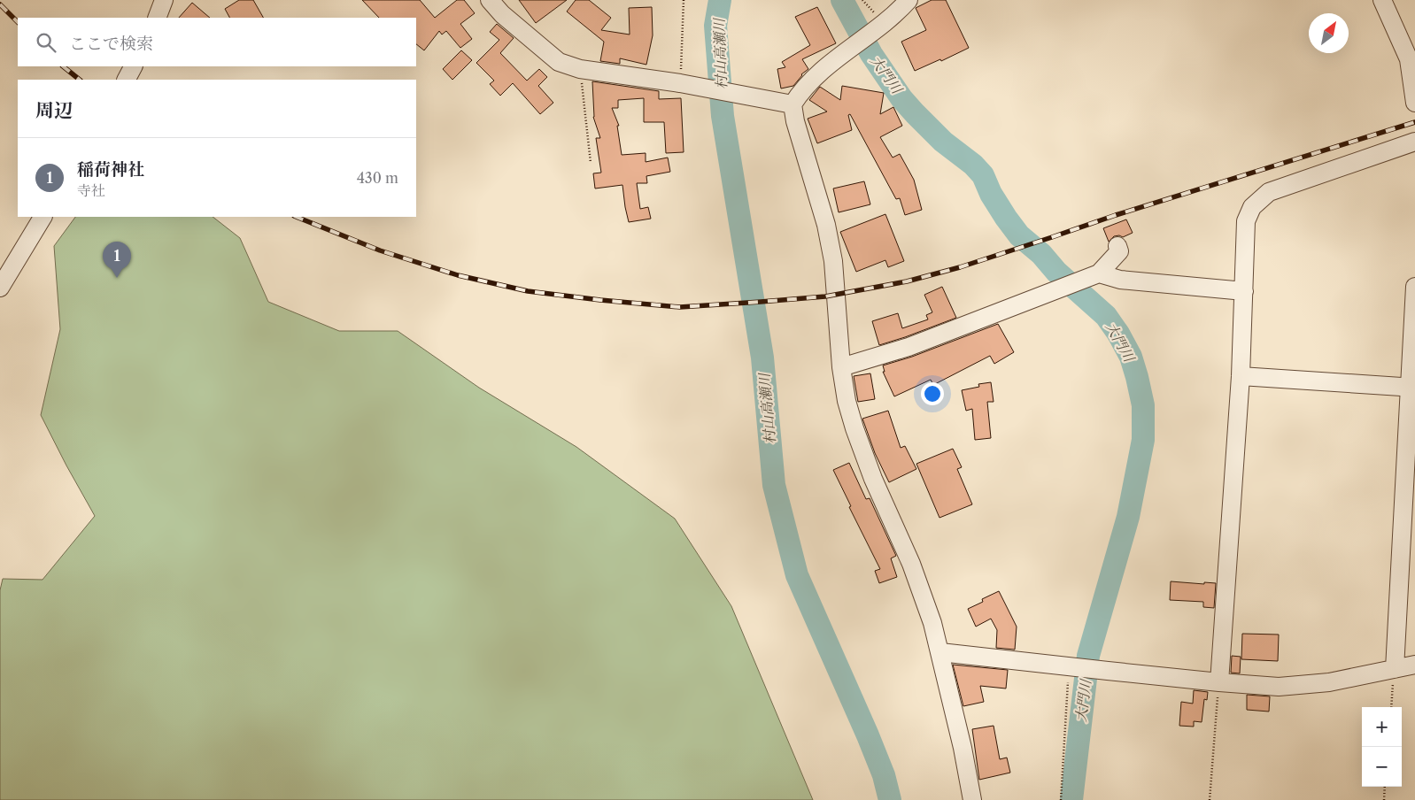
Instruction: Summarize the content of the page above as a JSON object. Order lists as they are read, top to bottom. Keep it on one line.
{"water":["村山高瀬川","大門川"],"north":"top right","page":{"search":"ここで検索","heading":"周辺","list":[{"mark":"1","name":"稲荷神社","note":"寺社","value":"430 m"}],"pins":"1","map_buttons":["+","−"]}}
